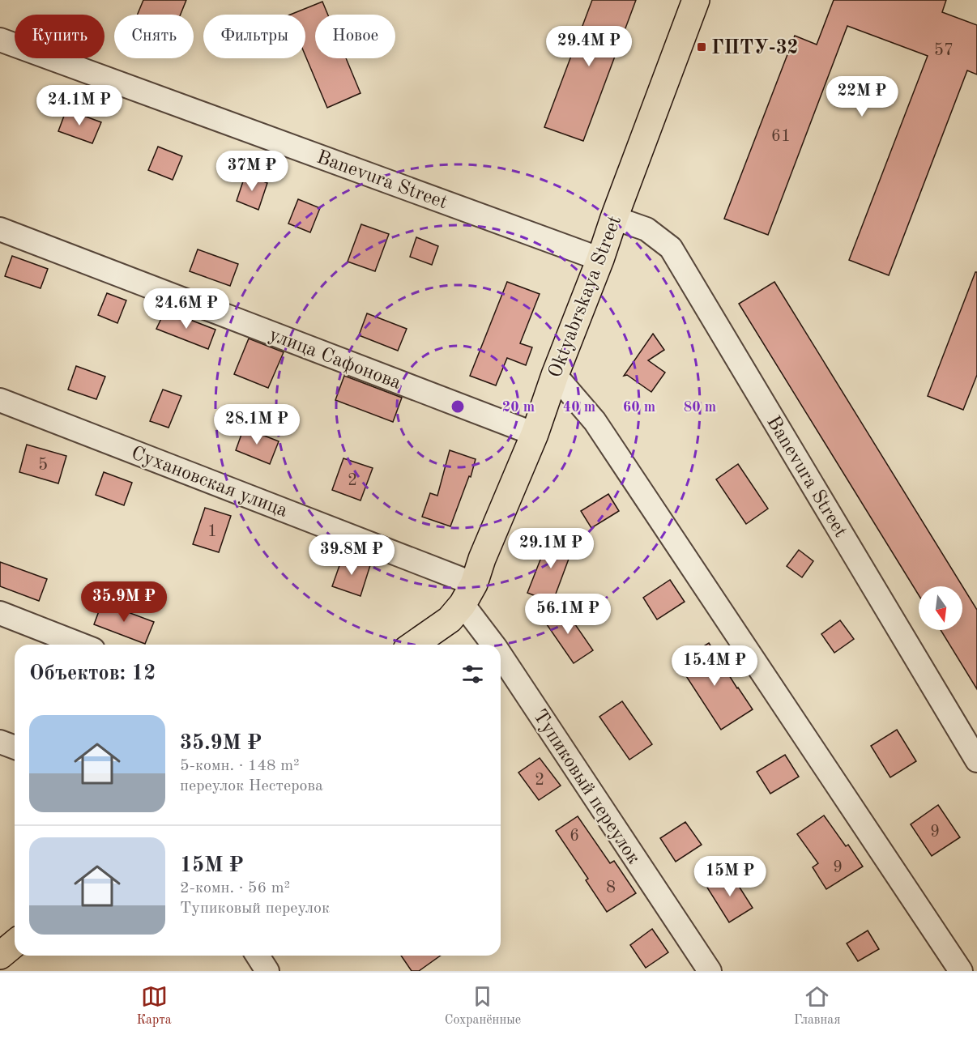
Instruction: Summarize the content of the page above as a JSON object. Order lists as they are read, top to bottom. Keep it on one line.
{"streets":{"main road":["Oktyabrskaya Street"],"street":["Banevura Street","улица Сафонова","Сухановская улица","Тупиковый переулок"]},"crossings":[["Banevura Street","Oktyabrskaya Street"],["Oktyabrskaya Street","улица Сафонова"],["Oktyabrskaya Street","Сухановская улица"],["Oktyabrskaya Street","Тупиковый переулок"],["Сухановская улица","Тупиковый переулок"]],"places":{"transit":["ГПТУ-32"]},"house_numbers":["57","61","5","2","1","2","9","6","9","8"],"north":"bottom","page":{"chip":["Купить","Снять","Фильтры","Новое"],"price":["29.4M ₽","22M ₽","24.1M ₽","37M ₽","24.6M ₽","28.1M ₽","29.1M ₽","39.8M ₽","35.9M ₽","56.1M ₽","15.4M ₽","15M ₽"],"heading":"Объектов: 12","list":[{"name":"35.9M ₽","note":"5-комн. · 148 m² · переулок Нестерова"},{"name":"15M ₽","note":"2-комн. · 56 m² · Тупиковый переулок"}],"tabs":["Карта","Сохранённые","Главная"]},"rings":["20 m","40 m","60 m","80 m"]}
